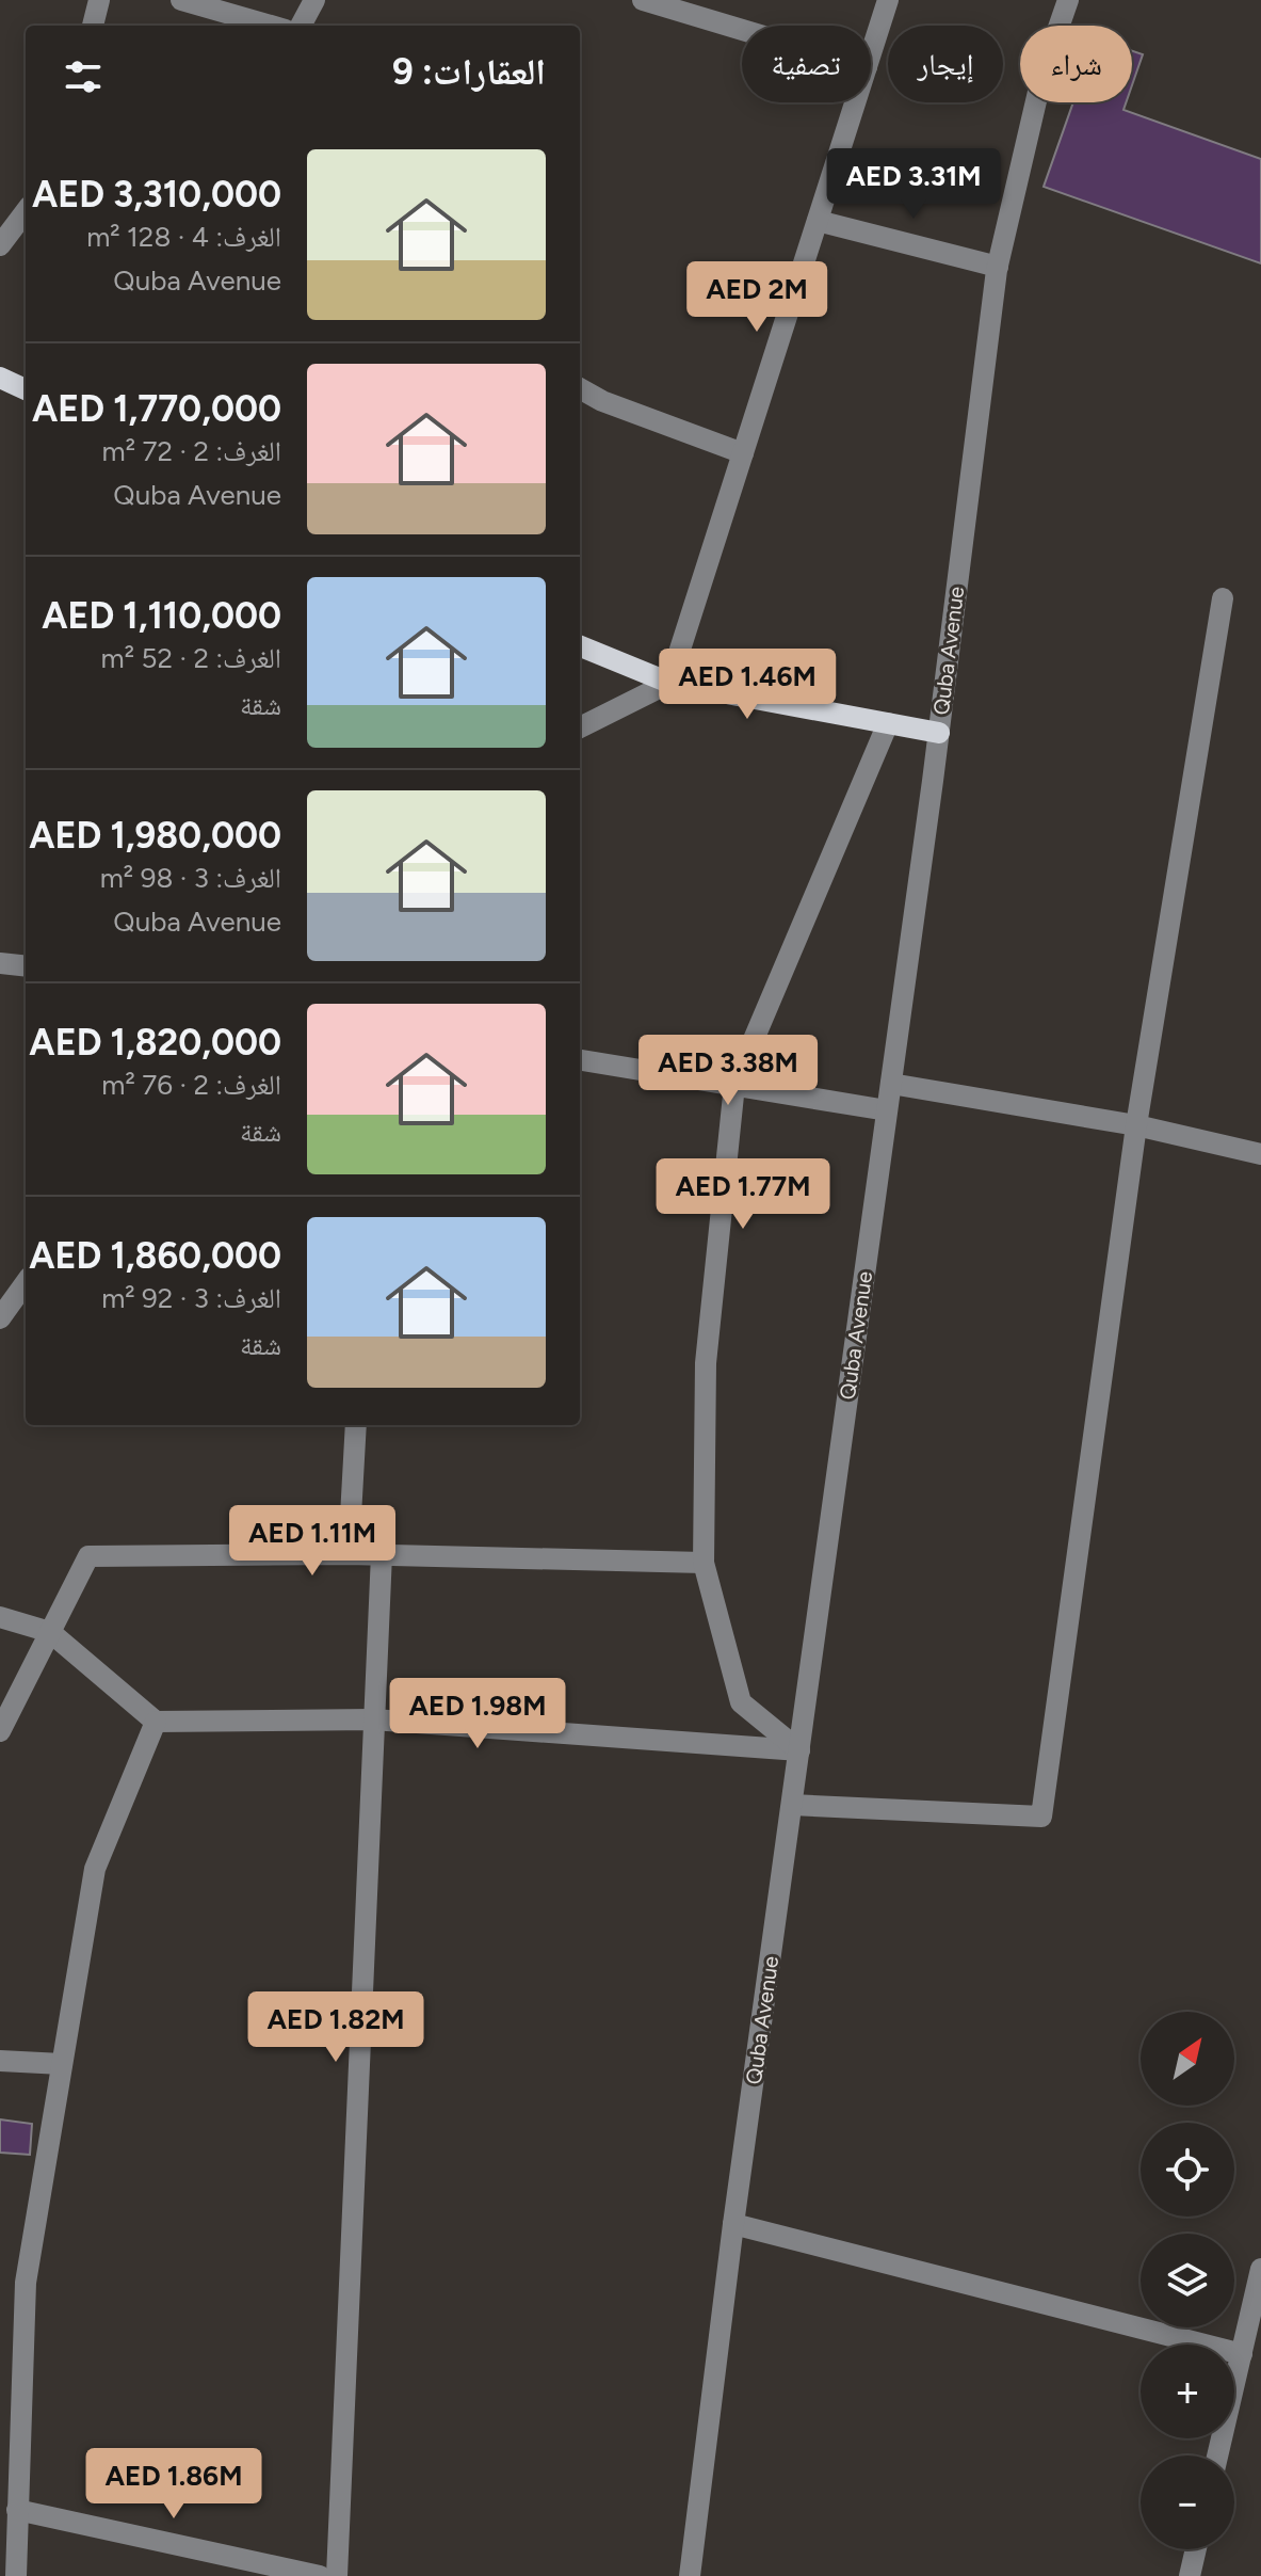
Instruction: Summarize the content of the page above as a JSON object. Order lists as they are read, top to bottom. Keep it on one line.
{"streets":{"street":["Quba Avenue"]},"north":"top right","page":{"chip":["شراء","إيجار","تصفية"],"heading":"العقارات: 9","list":[{"name":"AED 3,310,000","note":"الغرف: 4 · 128 m² · Quba Avenue"},{"name":"AED 1,770,000","note":"الغرف: 2 · 72 m² · Quba Avenue"},{"name":"AED 1,110,000","note":"الغرف: 2 · 52 m² · شقة"},{"name":"AED 1,980,000","note":"الغرف: 3 · 98 m² · Quba Avenue"},{"name":"AED 1,820,000","note":"الغرف: 2 · 76 m² · شقة"},{"name":"AED 1,860,000","note":"الغرف: 3 · 92 m² · شقة"}],"price":["AED 3.31M","AED 2M","AED 1.46M","AED 3.38M","AED 1.77M","AED 1.11M","AED 1.98M","AED 1.82M","AED 1.86M"],"map_buttons":["+","−"]}}
